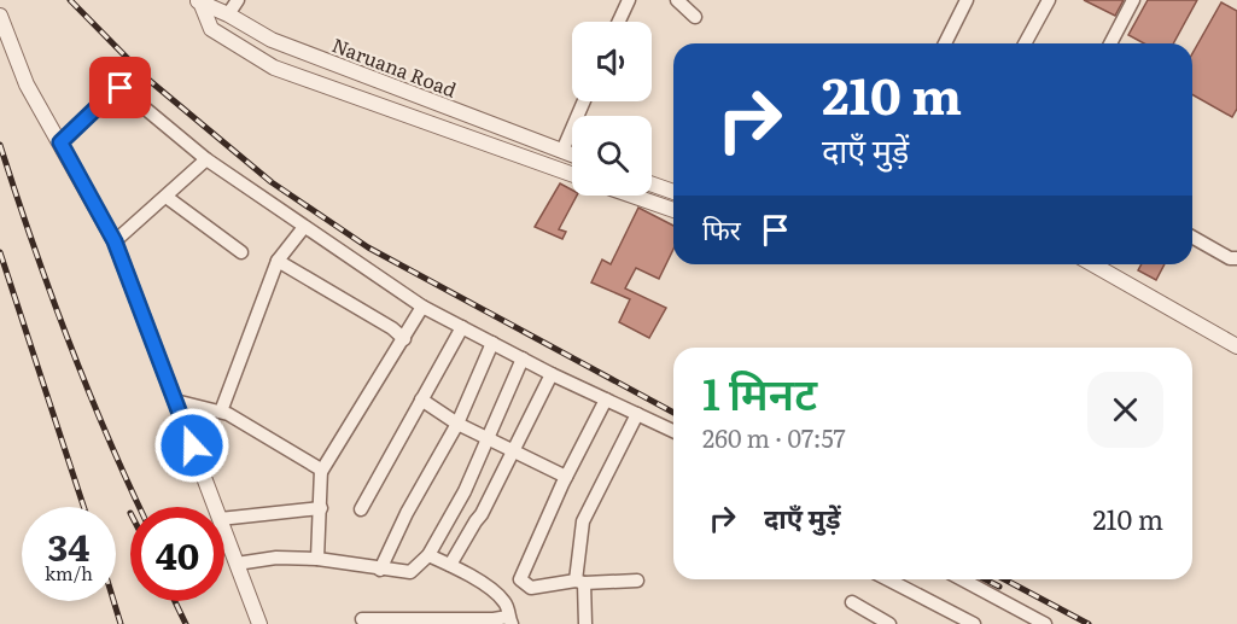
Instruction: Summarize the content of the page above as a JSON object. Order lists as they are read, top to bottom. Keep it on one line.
{"streets":{"street":["Naruana Road"]},"page":{"turn":["210 m","दाएँ मुड़ें"],"then":"फिर","heading":["1 मिनट","260 m · 07:57"],"list":[{"name":"दाएँ मुड़ें","value":"210 m"}],"speed":"34 km/h","limit":"40"}}
